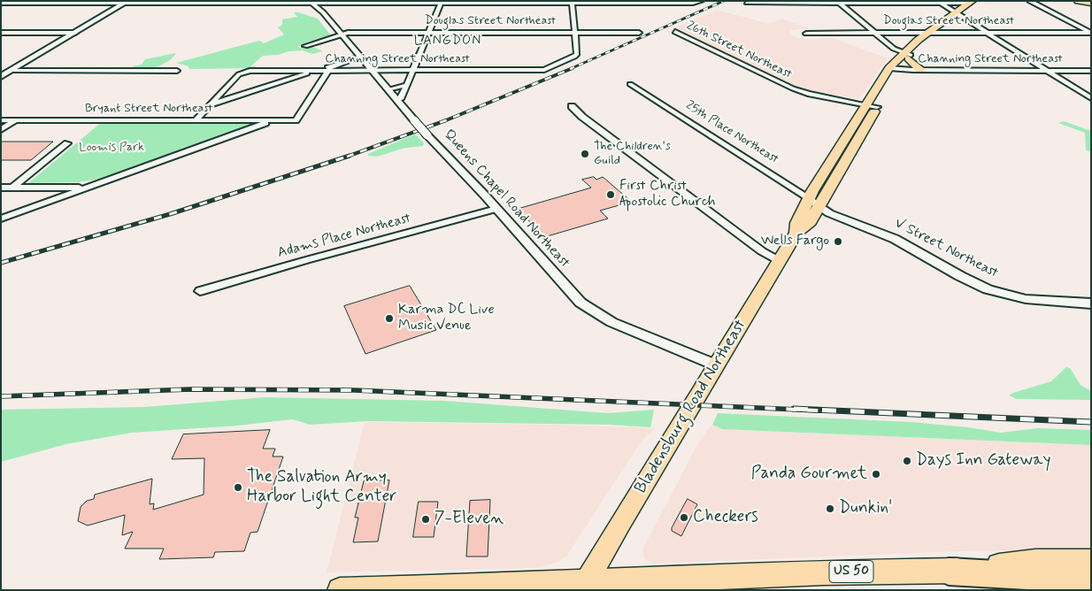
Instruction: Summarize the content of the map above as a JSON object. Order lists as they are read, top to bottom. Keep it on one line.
{"streets":{"highway":["US 50"],"main road":["Bladensburg Road Northeast"],"street":["Douglas Street Northeast","26th Street Northeast","Channing Street Northeast","Bryant Street Northeast","25th Place Northeast","Queens Chapel Road Northeast","Adams Place Northeast","V Street Northeast"]},"crossings":[["Douglas Street Northeast","Channing Street Northeast"],["Douglas Street Northeast","Queens Chapel Road Northeast"],["Douglas Street Northeast","Bladensburg Road Northeast"],["26th Street Northeast","Bladensburg Road Northeast"],["Channing Street Northeast","Bryant Street Northeast"],["Channing Street Northeast","Queens Chapel Road Northeast"],["Channing Street Northeast","Bladensburg Road Northeast"],["25th Place Northeast","V Street Northeast"],["25th Place Northeast","Bladensburg Road Northeast"],["Queens Chapel Road Northeast","Adams Place Northeast"],["Queens Chapel Road Northeast","Bladensburg Road Northeast"],["V Street Northeast","Bladensburg Road Northeast"],["Bladensburg Road Northeast","US 50"]],"districts":["LANGDON"],"parks":["Loomis Park"],"places":["The Children's Guild","First Christ Apostolic Church","Wells Fargo","Karma DC Live Music Venue","Days Inn Gateway","Panda Gourmet","The Salvation Army Harbor Light Center","Dunkin'","Checkers","7-Eleven"]}
